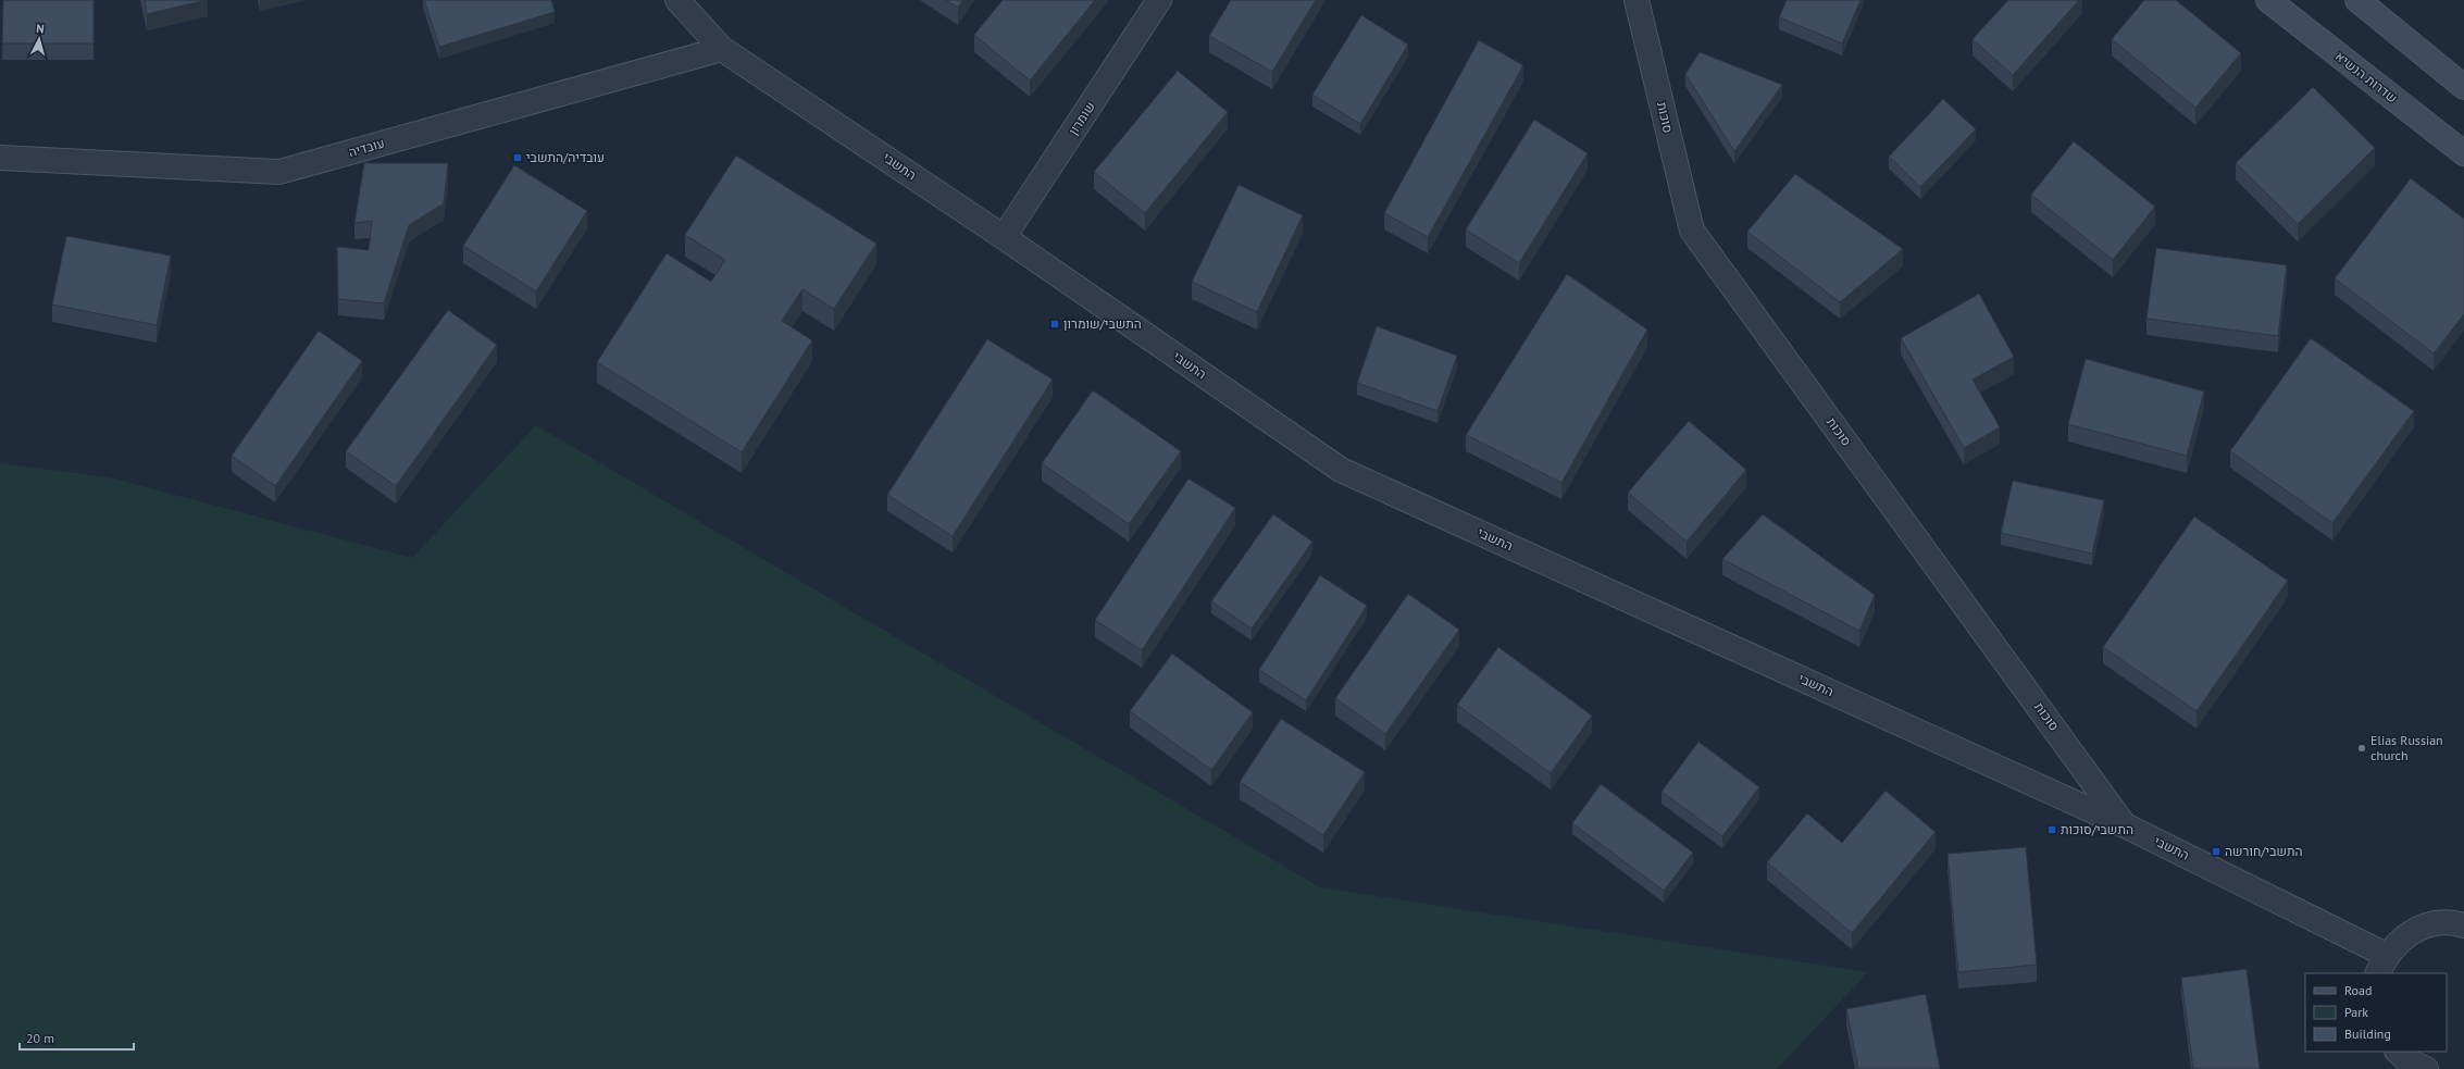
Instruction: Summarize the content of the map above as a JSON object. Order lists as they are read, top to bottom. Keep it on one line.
{"streets":{"street":["שדרות הנשיא","סוכות","שומרון","עובדיה","התשבי"]},"crossings":[["סוכות","התשבי"],["שומרון","התשבי"],["עובדיה","התשבי"]],"places":{"transit":["עובדיה/התשבי","התשבי/שומרון","התשבי/סוכות","התשבי/חורשה"],"other":["Elias Russian church"]},"legend":["Road","Park","Building"],"scale_bar":"20 m","north":"top"}
